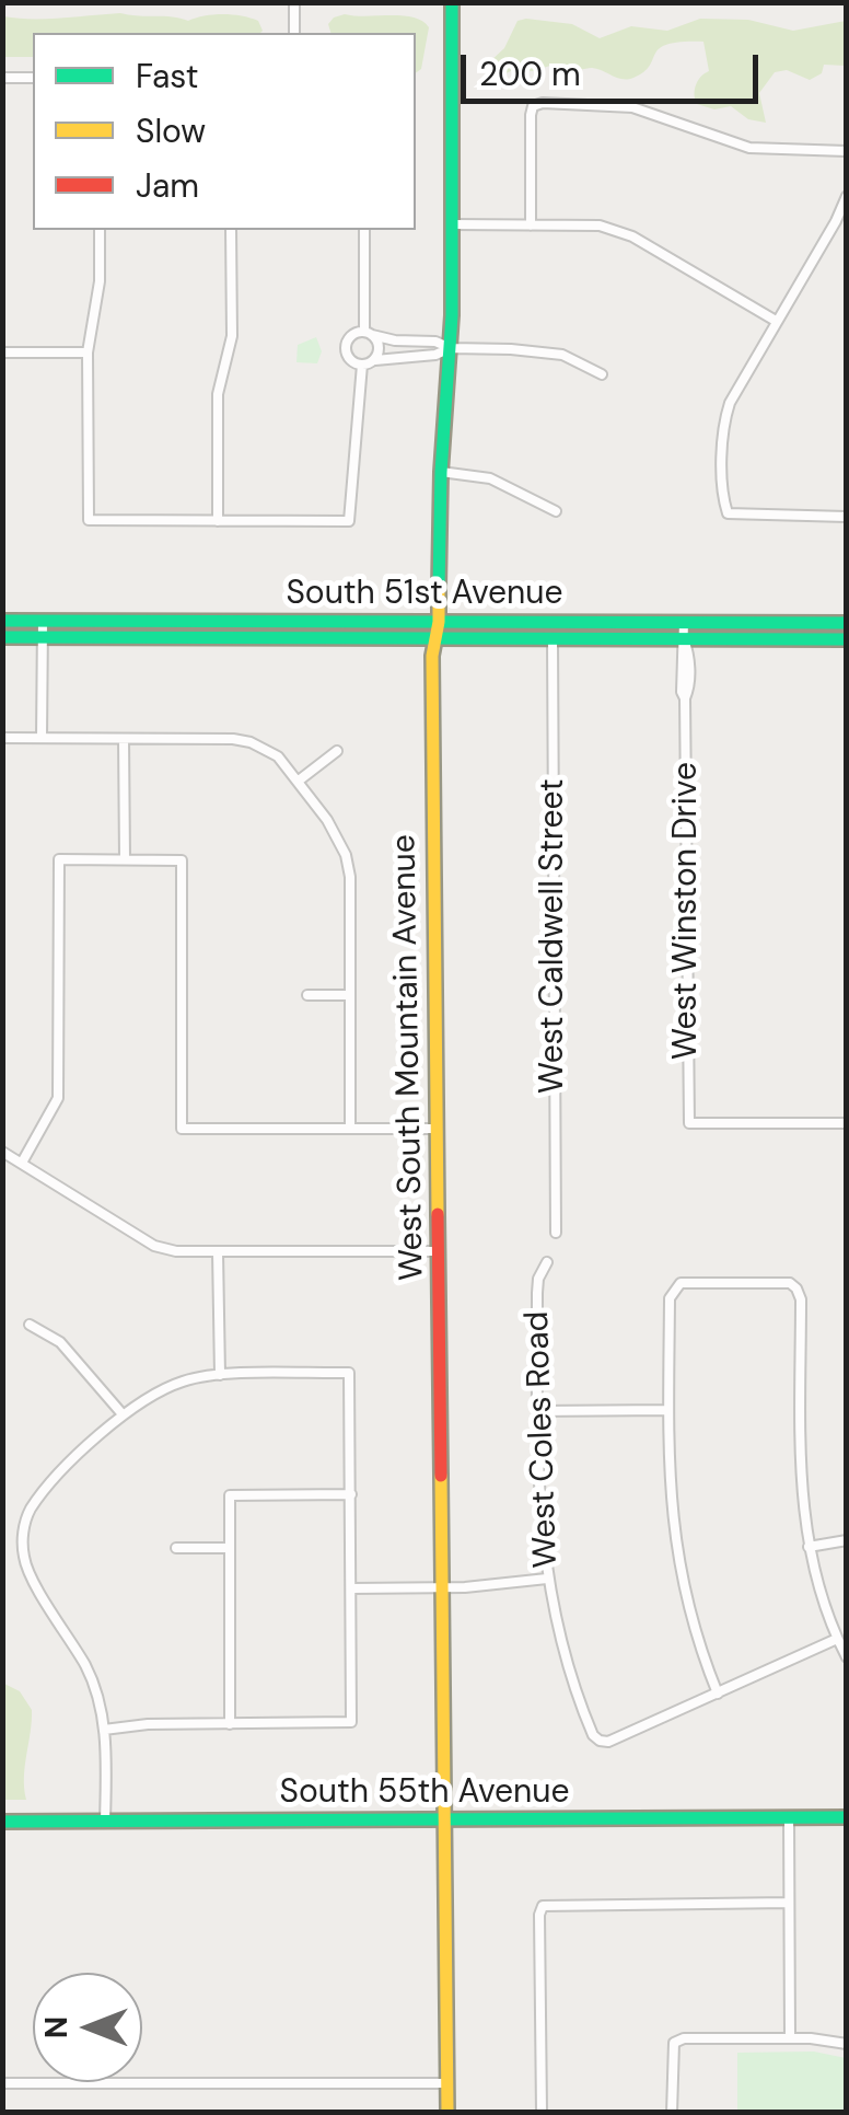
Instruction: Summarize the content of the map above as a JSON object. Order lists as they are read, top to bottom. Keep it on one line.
{"streets":{"street":["South 51st Avenue","West Winston Drive","West Caldwell Street","West South Mountain Avenue","West Coles Road","South 55th Avenue"]},"crossings":[["South 51st Avenue","West Winston Drive"],["South 51st Avenue","West Caldwell Street"],["South 51st Avenue","West South Mountain Avenue"],["West South Mountain Avenue","South 55th Avenue"]],"legend":["Fast","Slow","Jam"],"scale_bar":"200 m","north":"left"}
